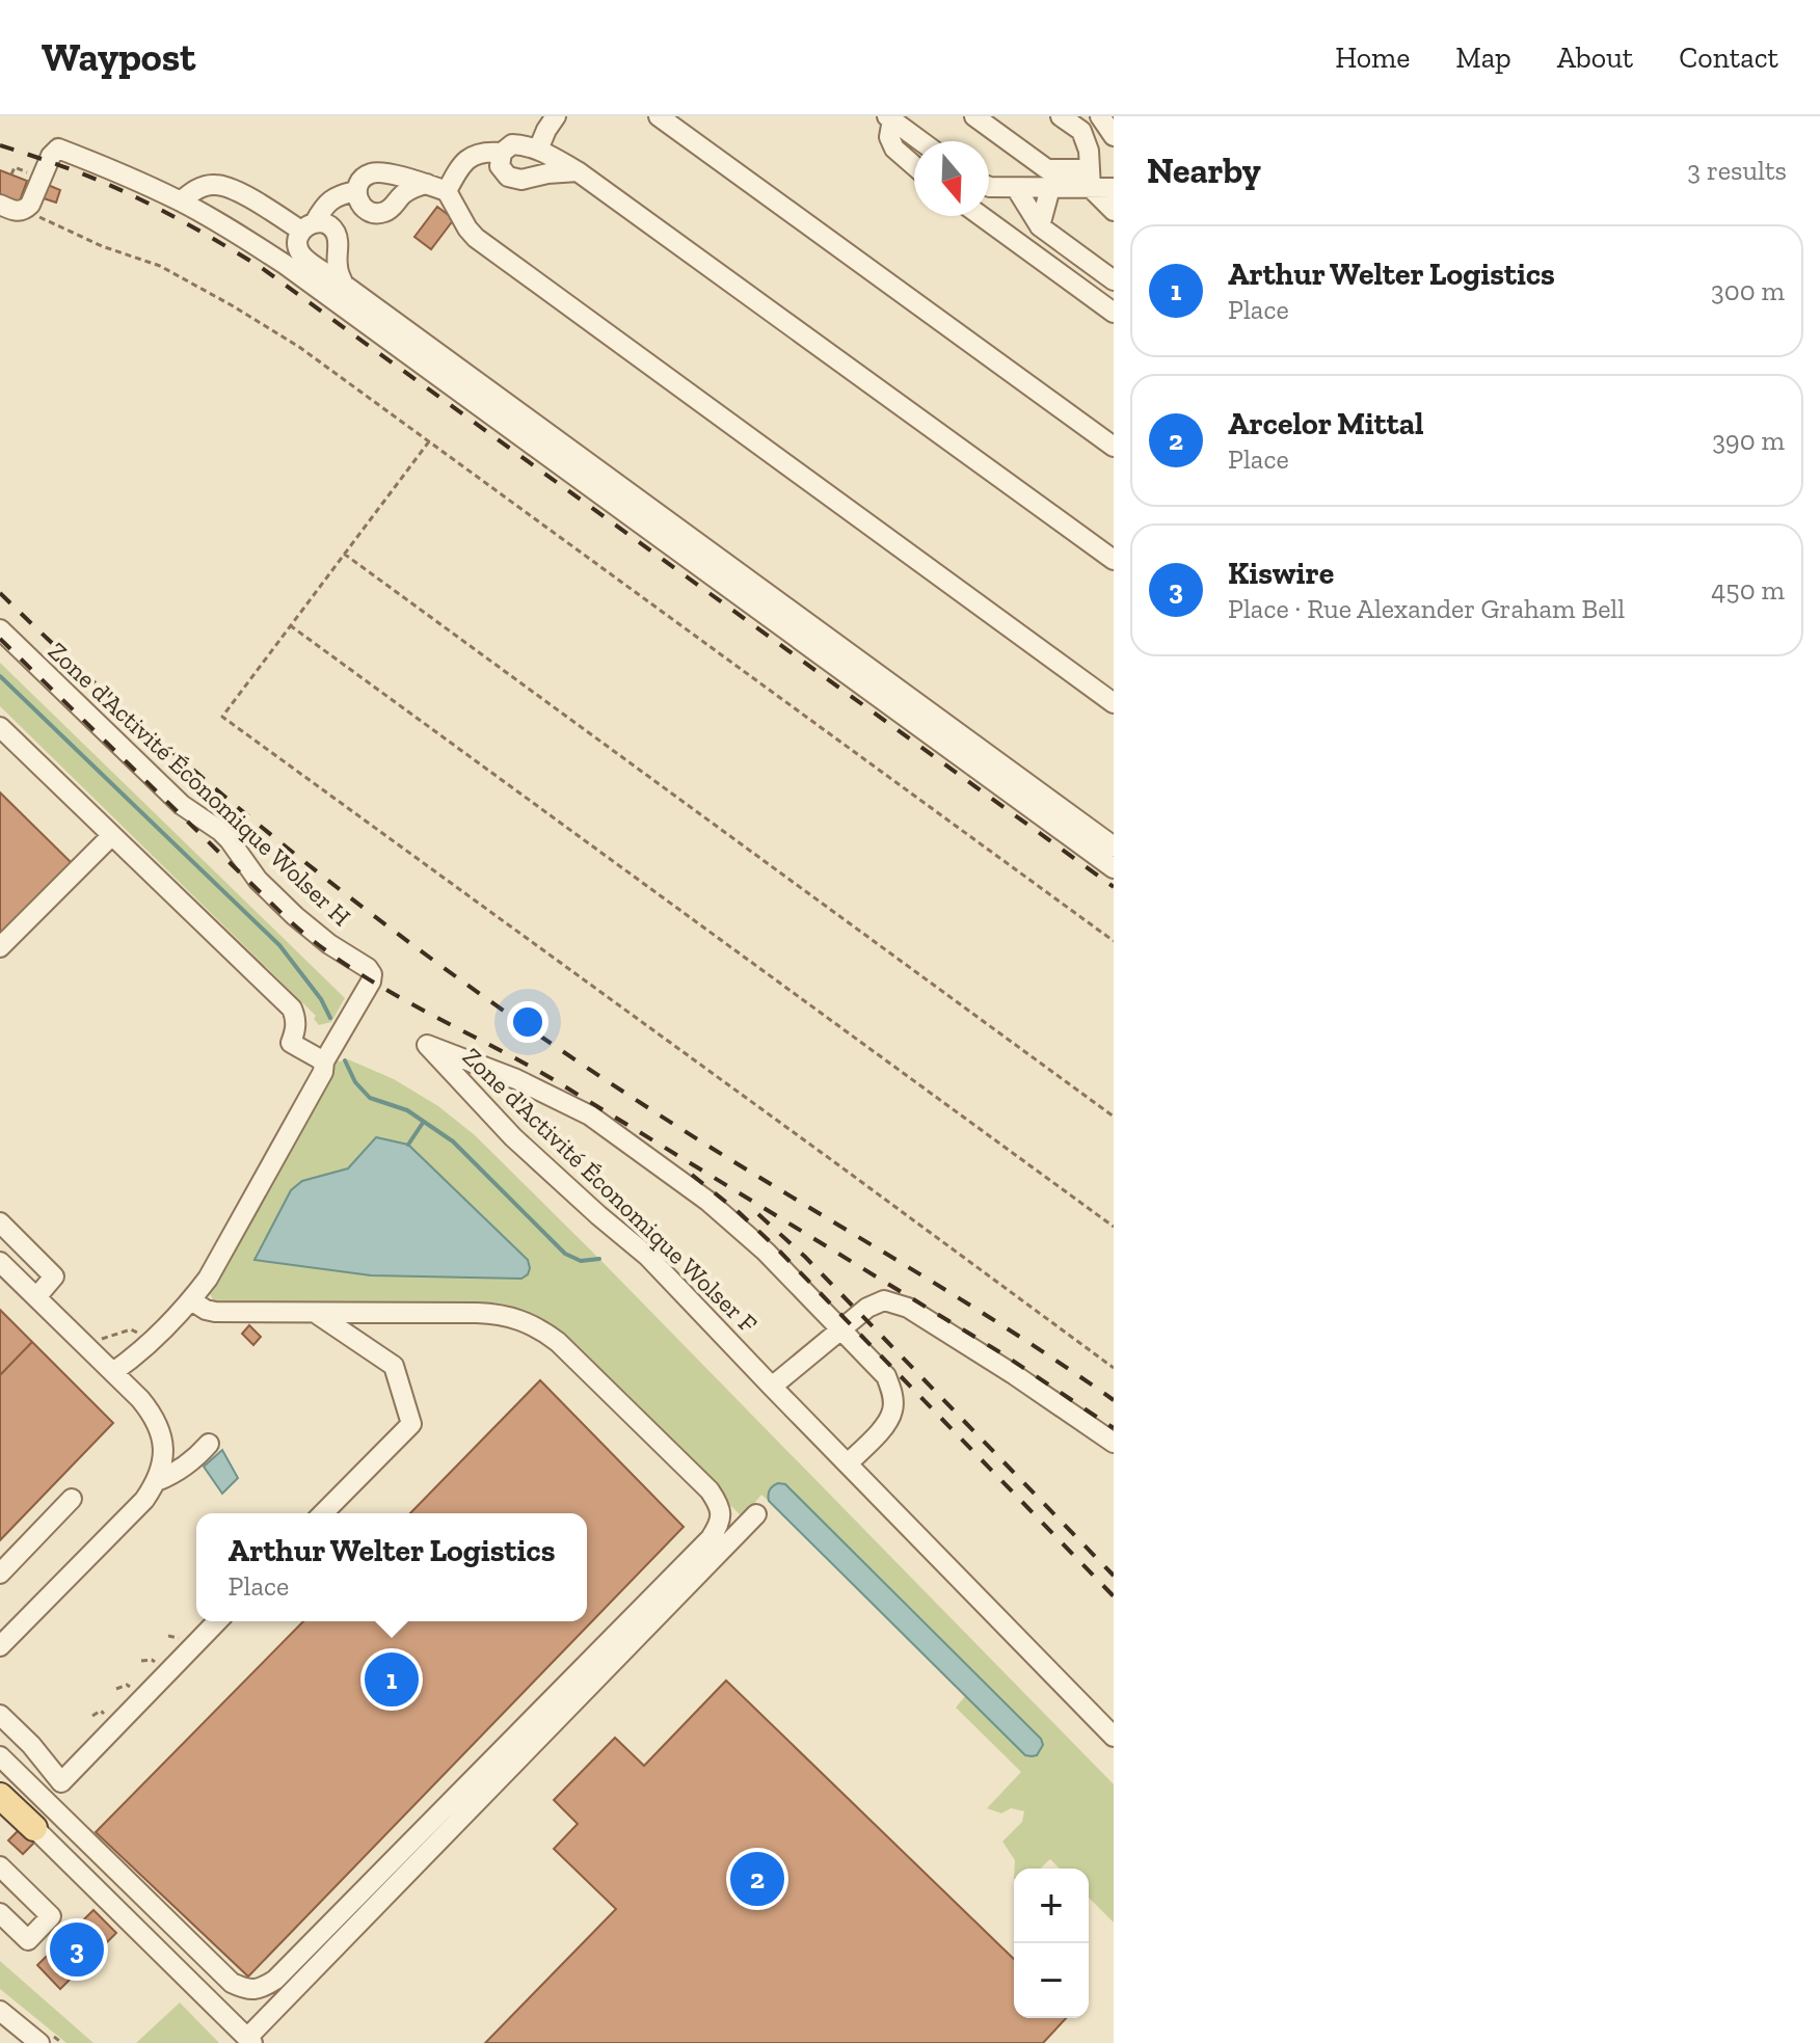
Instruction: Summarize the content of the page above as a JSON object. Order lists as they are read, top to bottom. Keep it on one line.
{"streets":{"lane":["Zone d'Activité Économique Wolser H","Zone d'Activité Économique Wolser F"]},"north":"bottom","page":{"header":"Waypost","nav":["Home","Map","About","Contact"],"heading":["Nearby","3 results"],"list":[{"mark":"1","name":"Arthur Welter Logistics","note":"Place","value":"300 m"},{"mark":"2","name":"Arcelor Mittal","note":"Place","value":"390 m"},{"mark":"3","name":"Kiswire","note":"Place · Rue Alexander Graham Bell","value":"450 m"}],"popup":["Arthur Welter Logistics","Place"],"pins":["1","2","3"],"map_buttons":["+","−"]}}
